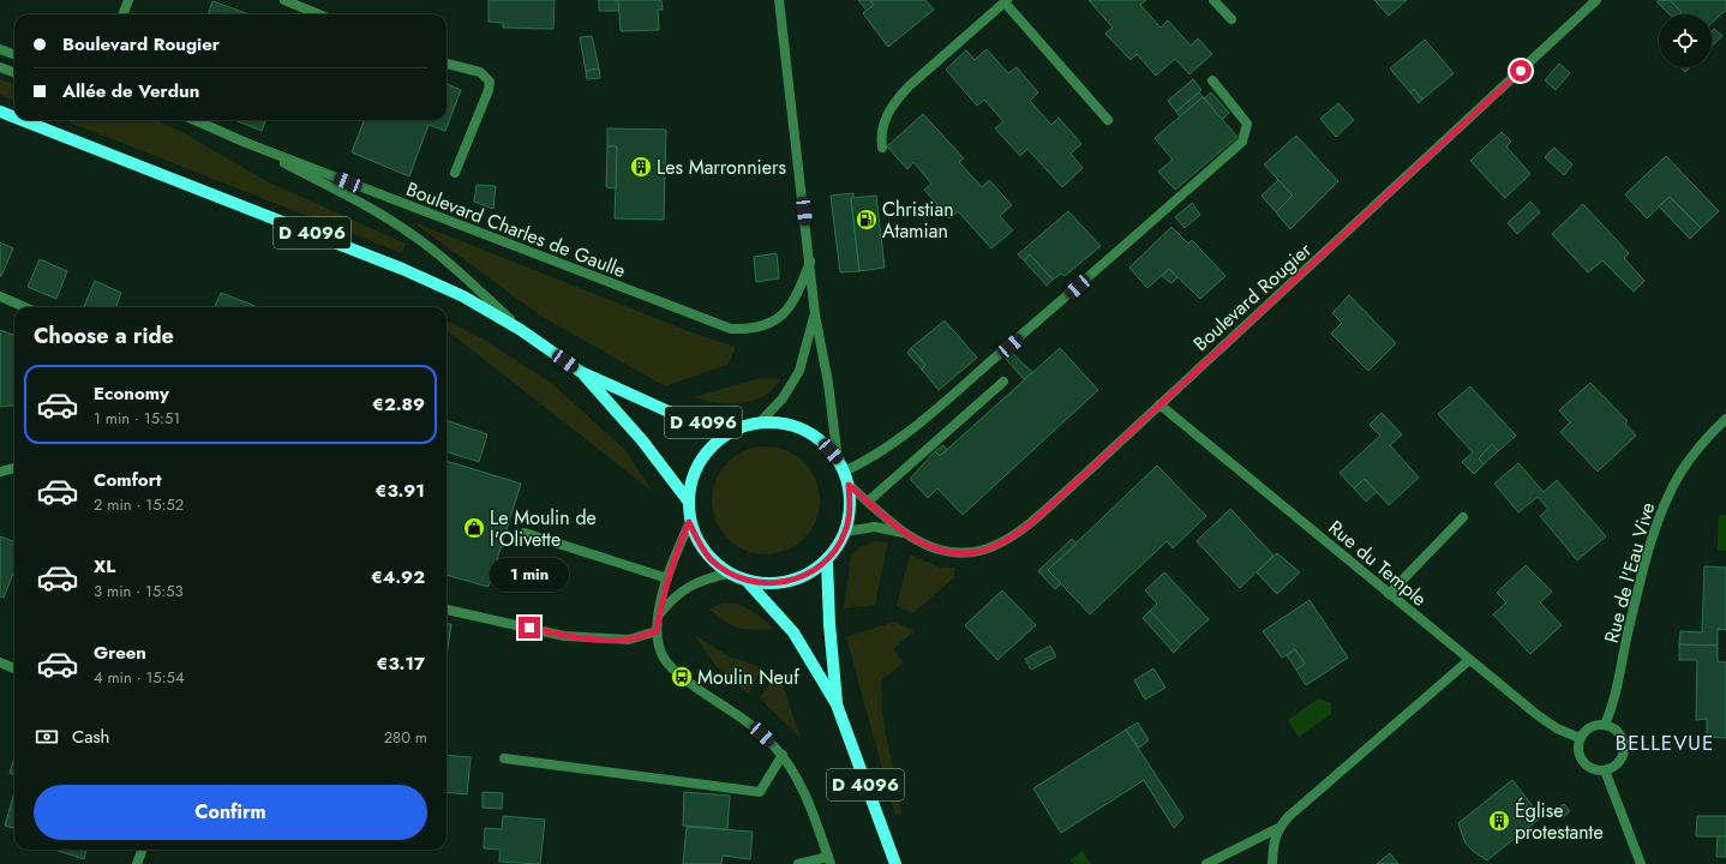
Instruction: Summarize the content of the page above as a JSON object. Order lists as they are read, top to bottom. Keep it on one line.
{"streets":{"main road":["D 4096"],"street":["Boulevard Charles de Gaulle","Boulevard Rougier","Rue du Temple","Rue de l'Eau Vive"]},"crossings":[["D 4096","Boulevard Rougier"],["Boulevard Rougier","Rue du Temple"],["Rue du Temple","Rue de l'Eau Vive"]],"districts":["BELLEVUE"],"places":{"building":["Les Marronniers","Église protestante"],"fuel station":["Christian Atamian"],"shop":["Le Moulin de l'Olivette"],"bus stop":["Moulin Neuf"]},"page":{"banner":["Boulevard Rougier","Allée de Verdun"],"heading":"Choose a ride","list":[{"name":"Economy","note":"1 min · 15:51","value":"€2.89"},{"name":"Comfort","note":"2 min · 15:52","value":"€3.91"},{"name":"XL","note":"3 min · 15:53","value":"€4.92"},{"name":"Green","note":"4 min · 15:54","value":"€3.17"}],"bubble":"1 min","pay":["Cash","280 m"],"buttons":"Confirm"}}
